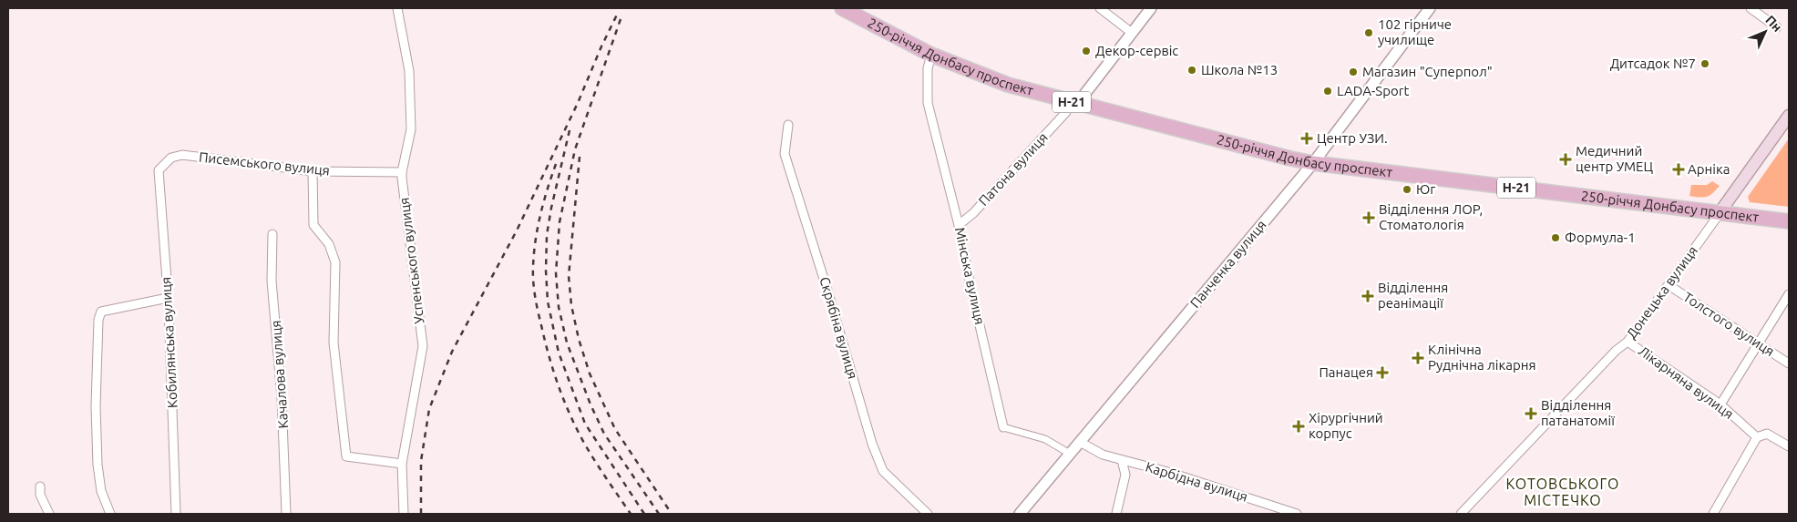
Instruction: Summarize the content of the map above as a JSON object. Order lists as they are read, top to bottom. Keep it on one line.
{"streets":{"main road":["250-річчя Донбасу проспект","Н-21","Донецька вулиця"],"street":["Писемського вулиця","Патона вулиця","Успенського вулиця","Панченка вулиця","Мінська вулиця","Толстого вулиця","Скрябіна вулиця","Кобилянська вулиця","Качалова вулиця","Лікарняна вулиця","Карбідна вулиця"]},"crossings":[["250-річчя Донбасу проспект","Панченка вулиця"],["250-річчя Донбасу проспект","Мінська вулиця"],["250-річчя Донбасу проспект","Донецька вулиця"],["Писемського вулиця","Успенського вулиця"],["Писемського вулиця","Кобилянська вулиця"],["Патона вулиця","Мінська вулиця"],["Панченка вулиця","Мінська вулиця"],["Панченка вулиця","Карбідна вулиця"],["Донецька вулиця","Толстого вулиця"],["Донецька вулиця","Лікарняна вулиця"]],"districts":["КОТОВСЬКОГО МІСТЕЧКО"],"places":{"other":["102 гірниче училище","Декор-сервіс","Дитсадок №7","Школа №13","Магазин \"Суперпол\"","LADA-Sport","Юг","Формула-1"],"health":["Центр УЗИ.","Медичний центр УМЕЦ","Арніка","Відділення ЛОР, Стоматологія","Відділення реанімації","Клінічна Руднічна лікарня","Панацея","Відділення патанатомії","Хірургічний корпус"]},"north":"top right"}
